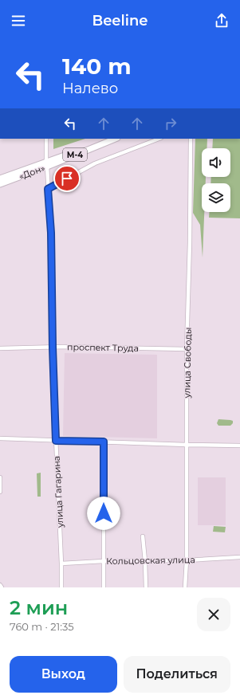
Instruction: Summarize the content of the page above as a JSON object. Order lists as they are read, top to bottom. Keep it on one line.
{"streets":{"main road":["«Дон»"],"street":["проспект Труда","улица Свободы","улица Гагарина","Кольцовская улица"]},"crossings":[["«Дон»","улица Гагарина"],["проспект Труда","улица Свободы"],["проспект Труда","улица Гагарина"],["улица Свободы","Кольцовская улица"],["улица Гагарина","Кольцовская улица"]],"page":{"header":"Beeline","turn":["140 m","Налево"],"heading":["2 мин","760 m · 21:35"],"buttons":["Выход","Поделиться"]}}
